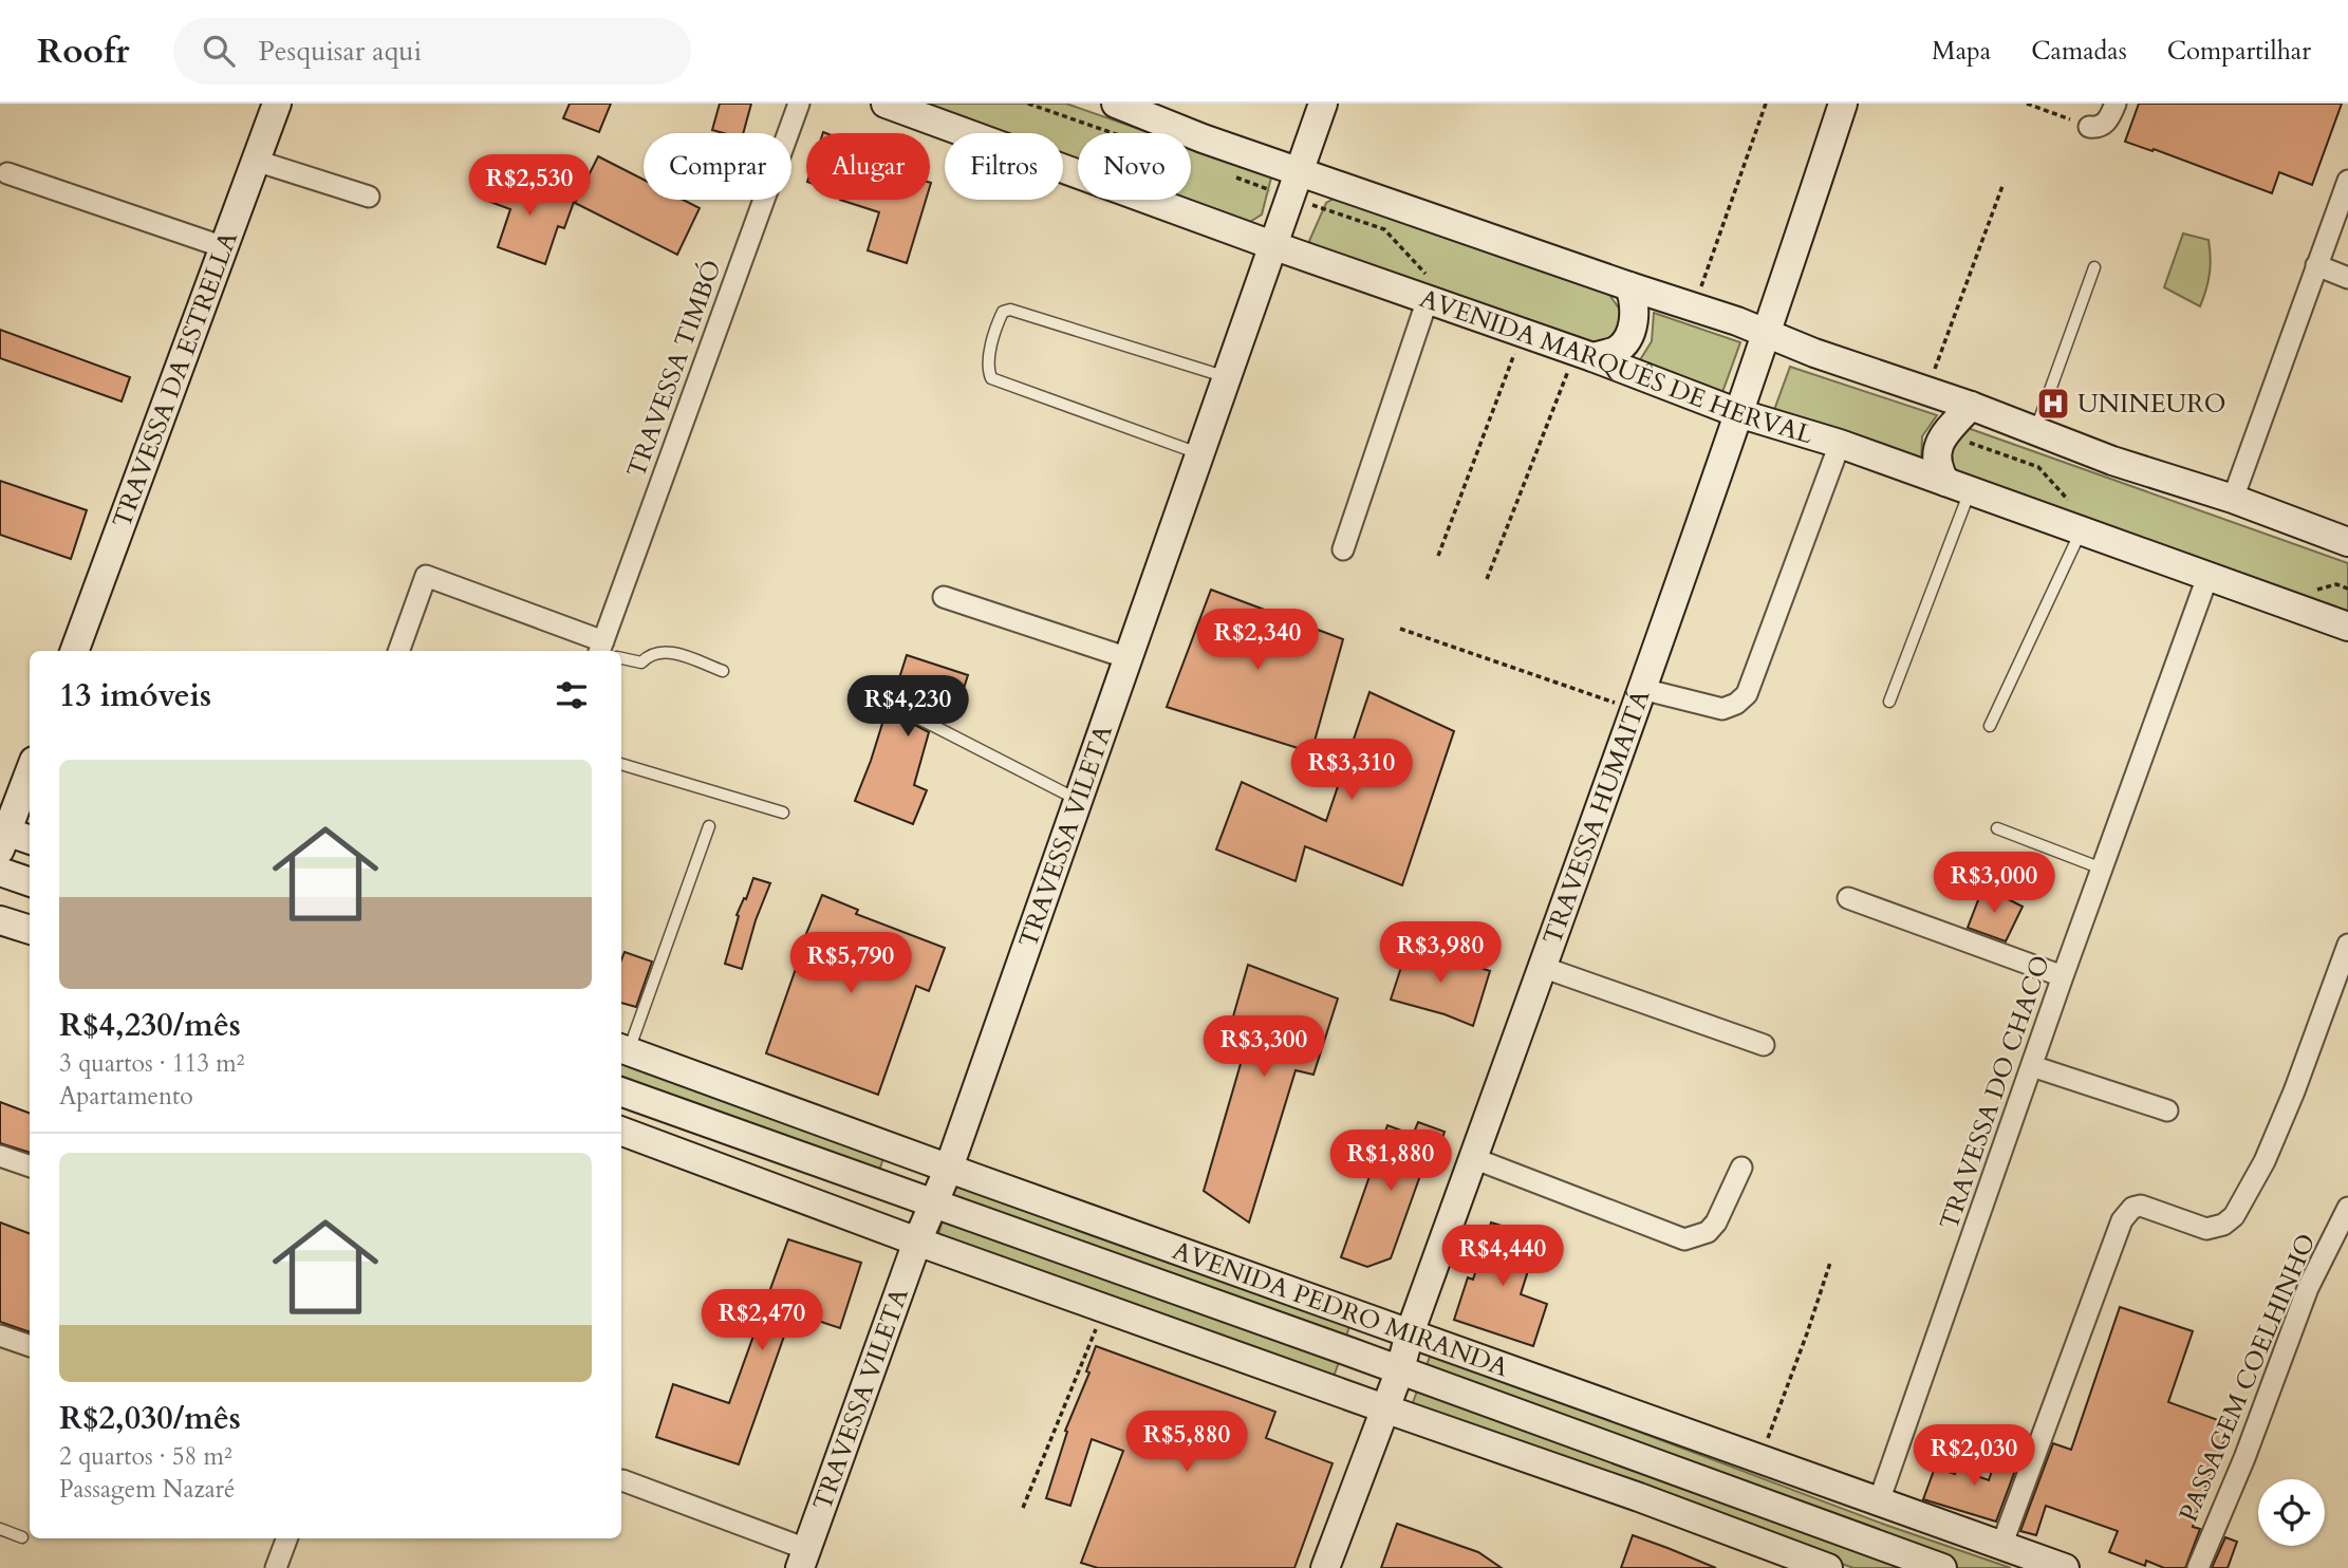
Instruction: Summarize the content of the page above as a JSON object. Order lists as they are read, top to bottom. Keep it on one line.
{"streets":{"main road":["AVENIDA MARQUÊS DE HERVAL","TRAVESSA DA ESTRELLA","TRAVESSA HUMAITÁ","TRAVESSA VILETA","AVENIDA PEDRO MIRANDA"],"street":["TRAVESSA TIMBÓ","TRAVESSA DO CHACO","PASSAGEM COELHINHO"]},"crossings":[["AVENIDA MARQUÊS DE HERVAL","TRAVESSA HUMAITÁ"],["AVENIDA MARQUÊS DE HERVAL","TRAVESSA VILETA"],["AVENIDA MARQUÊS DE HERVAL","TRAVESSA DO CHACO"],["TRAVESSA HUMAITÁ","AVENIDA PEDRO MIRANDA"],["TRAVESSA VILETA","AVENIDA PEDRO MIRANDA"],["TRAVESSA DO CHACO","AVENIDA PEDRO MIRANDA"]],"places":{"hospital":["UNINEURO"]},"page":{"header":"Roofr","search":"Pesquisar aqui","nav":["Mapa","Camadas","Compartilhar"],"chip":["Comprar","Alugar","Filtros","Novo"],"price":["R$2,530","R$2,340","R$4,230","R$3,310","R$3,000","R$3,980","R$5,790","R$3,300","R$1,880","R$4,440","R$2,470","R$5,880","R$2,030"],"heading":"13 imóveis","list":[{"name":"R$4,230/mês","note":"3 quartos · 113 m² · Apartamento"},{"name":"R$2,030/mês","note":"2 quartos · 58 m² · Passagem Nazaré"}]}}
